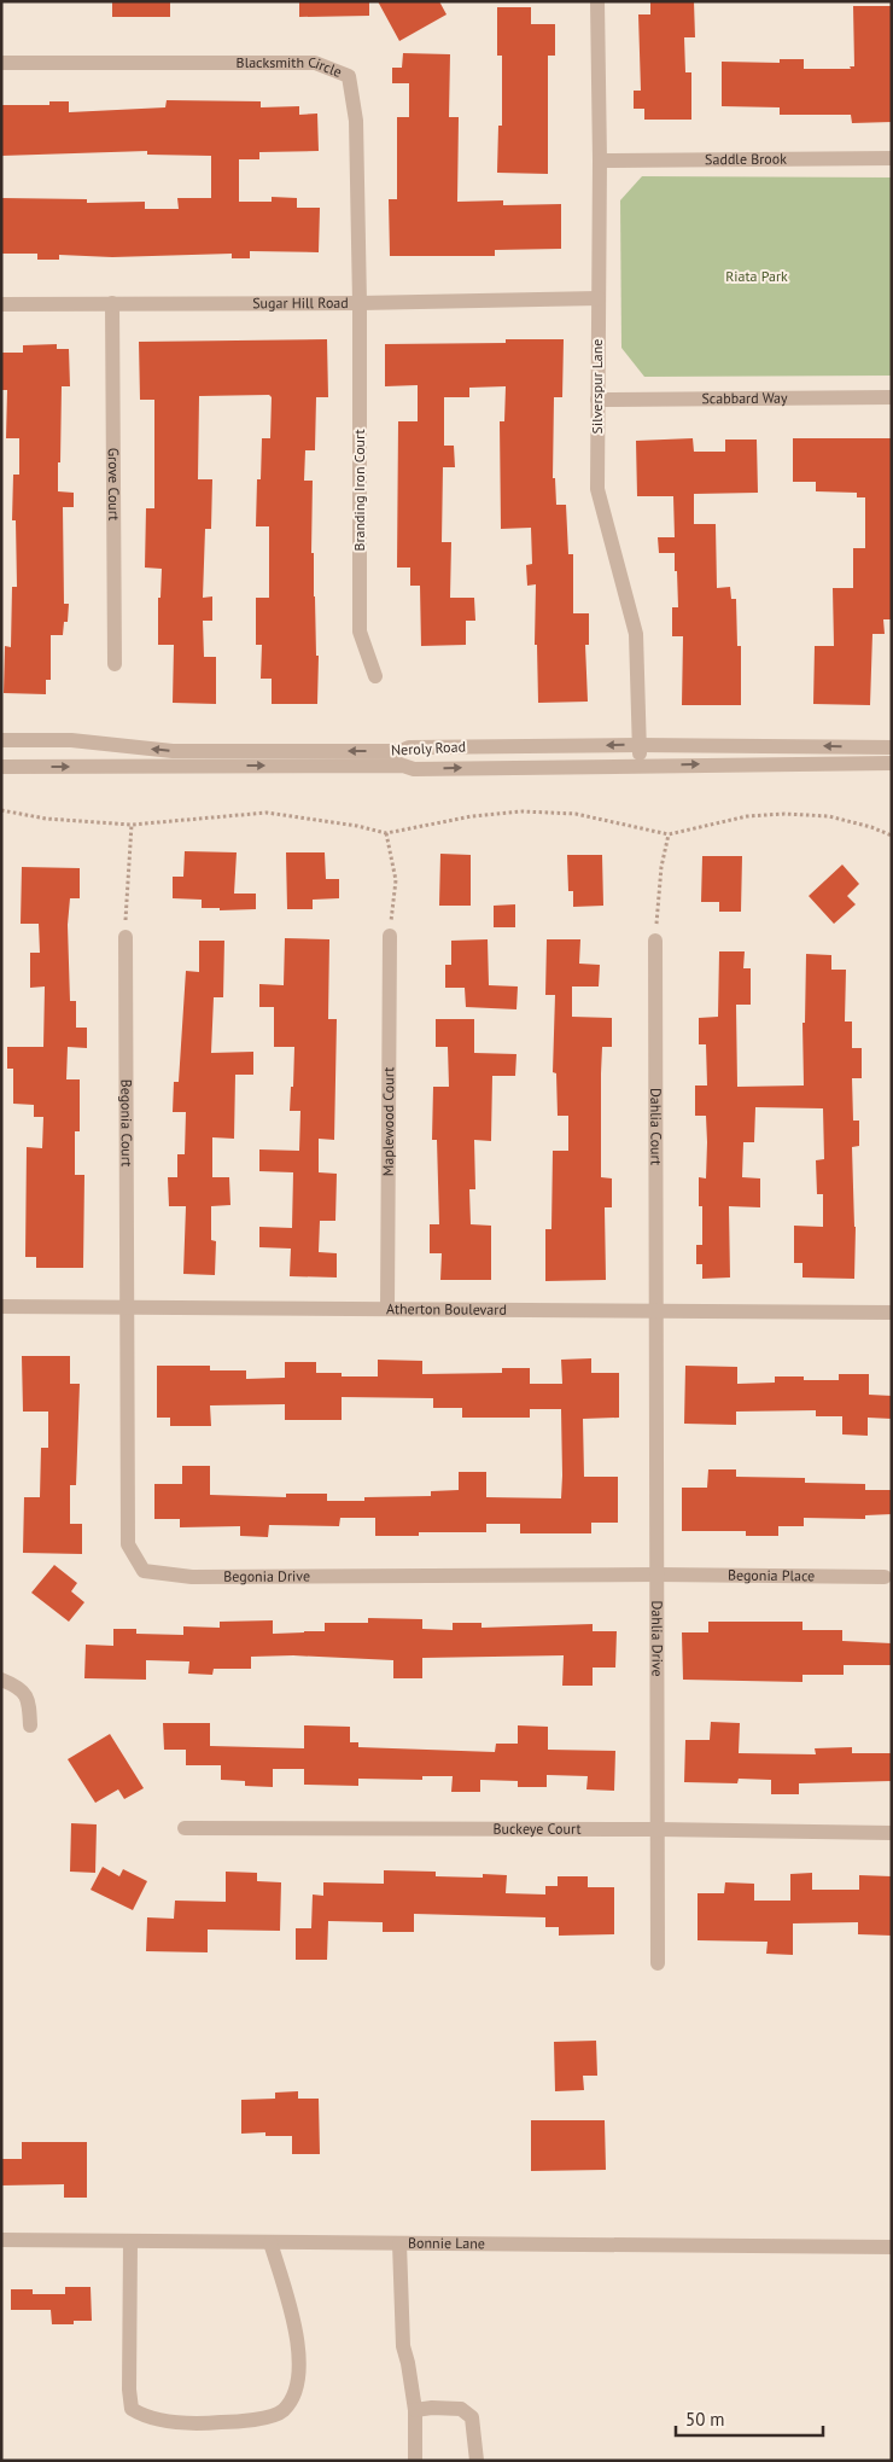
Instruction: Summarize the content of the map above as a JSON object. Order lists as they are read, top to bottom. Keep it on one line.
{"streets":{"street":["Blacksmith Circle","Saddle Brook","Sugar Hill Road","Silverspur Lane","Scabbard Way","Grove Court","Branding Iron Court","Neroly Road","Maplewood Court","Begonia Court","Dahlia Court","Atherton Boulevard","Begonia Place","Begonia Drive","Dahlia Drive","Buckeye Court","Bonnie Lane"]},"crossings":[["Blacksmith Circle","Sugar Hill Road"],["Blacksmith Circle","Branding Iron Court"],["Saddle Brook","Silverspur Lane"],["Sugar Hill Road","Silverspur Lane"],["Sugar Hill Road","Grove Court"],["Sugar Hill Road","Branding Iron Court"],["Silverspur Lane","Scabbard Way"],["Silverspur Lane","Neroly Road"],["Maplewood Court","Atherton Boulevard"],["Begonia Court","Atherton Boulevard"],["Begonia Court","Begonia Drive"],["Dahlia Court","Atherton Boulevard"],["Dahlia Court","Dahlia Drive"],["Atherton Boulevard","Begonia Drive"],["Atherton Boulevard","Dahlia Drive"],["Begonia Place","Begonia Drive"],["Begonia Place","Dahlia Drive"],["Begonia Drive","Dahlia Drive"],["Dahlia Drive","Buckeye Court"]],"parks":["Riata Park"],"scale_bar":"50 m"}
